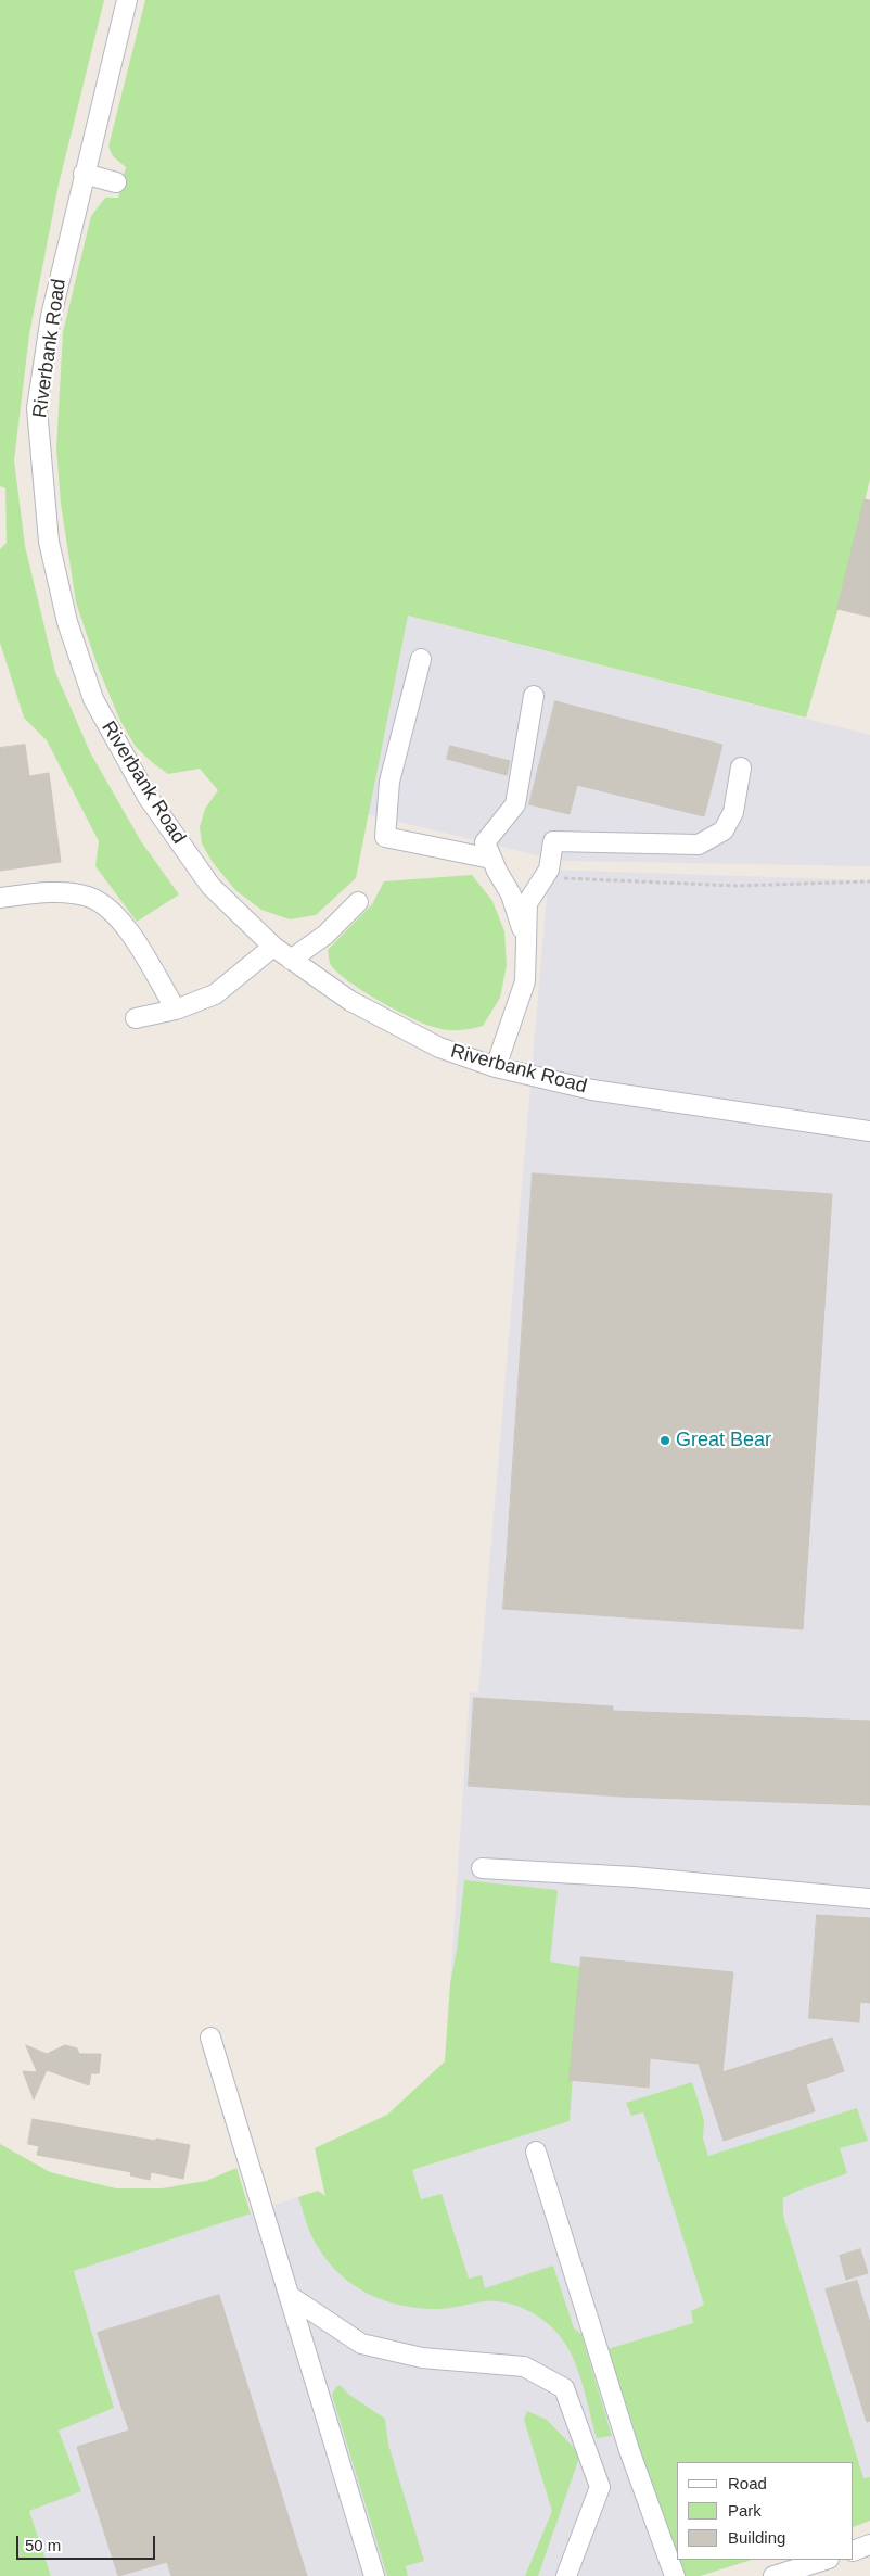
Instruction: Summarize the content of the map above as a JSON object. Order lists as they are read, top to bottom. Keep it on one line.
{"streets":{"street":["Riverbank Road"]},"places":["Great Bear"],"legend":["Road","Park","Building"],"scale_bar":"50 m"}
